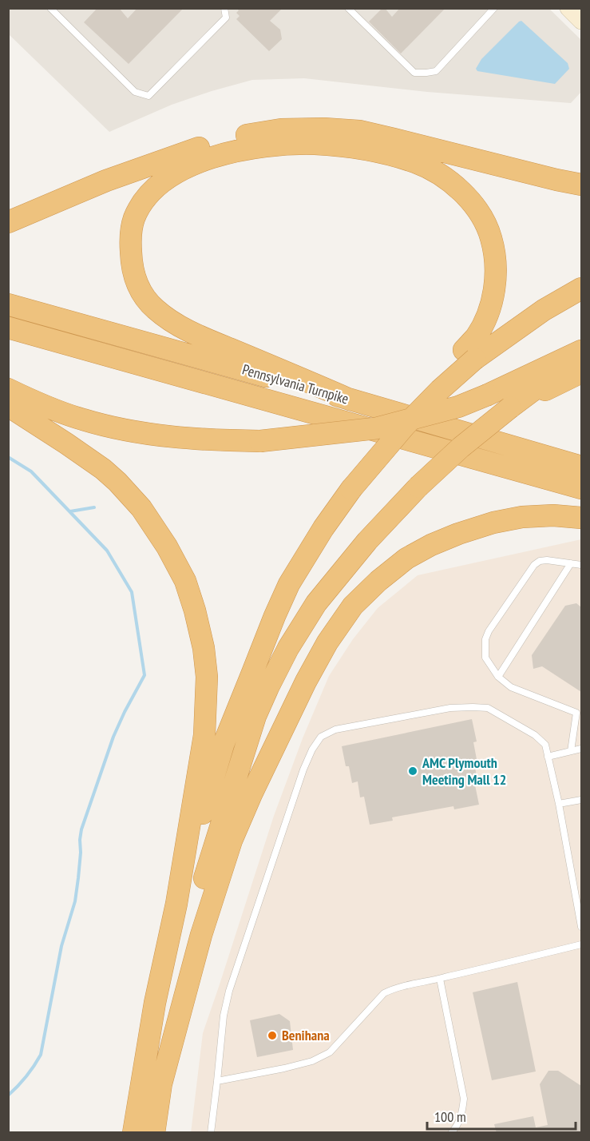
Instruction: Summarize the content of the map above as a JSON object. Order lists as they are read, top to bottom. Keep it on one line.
{"streets":{"highway":["Pennsylvania Turnpike"]},"places":["AMC Plymouth Meeting Mall 12","Benihana"],"scale_bar":"100 m"}
